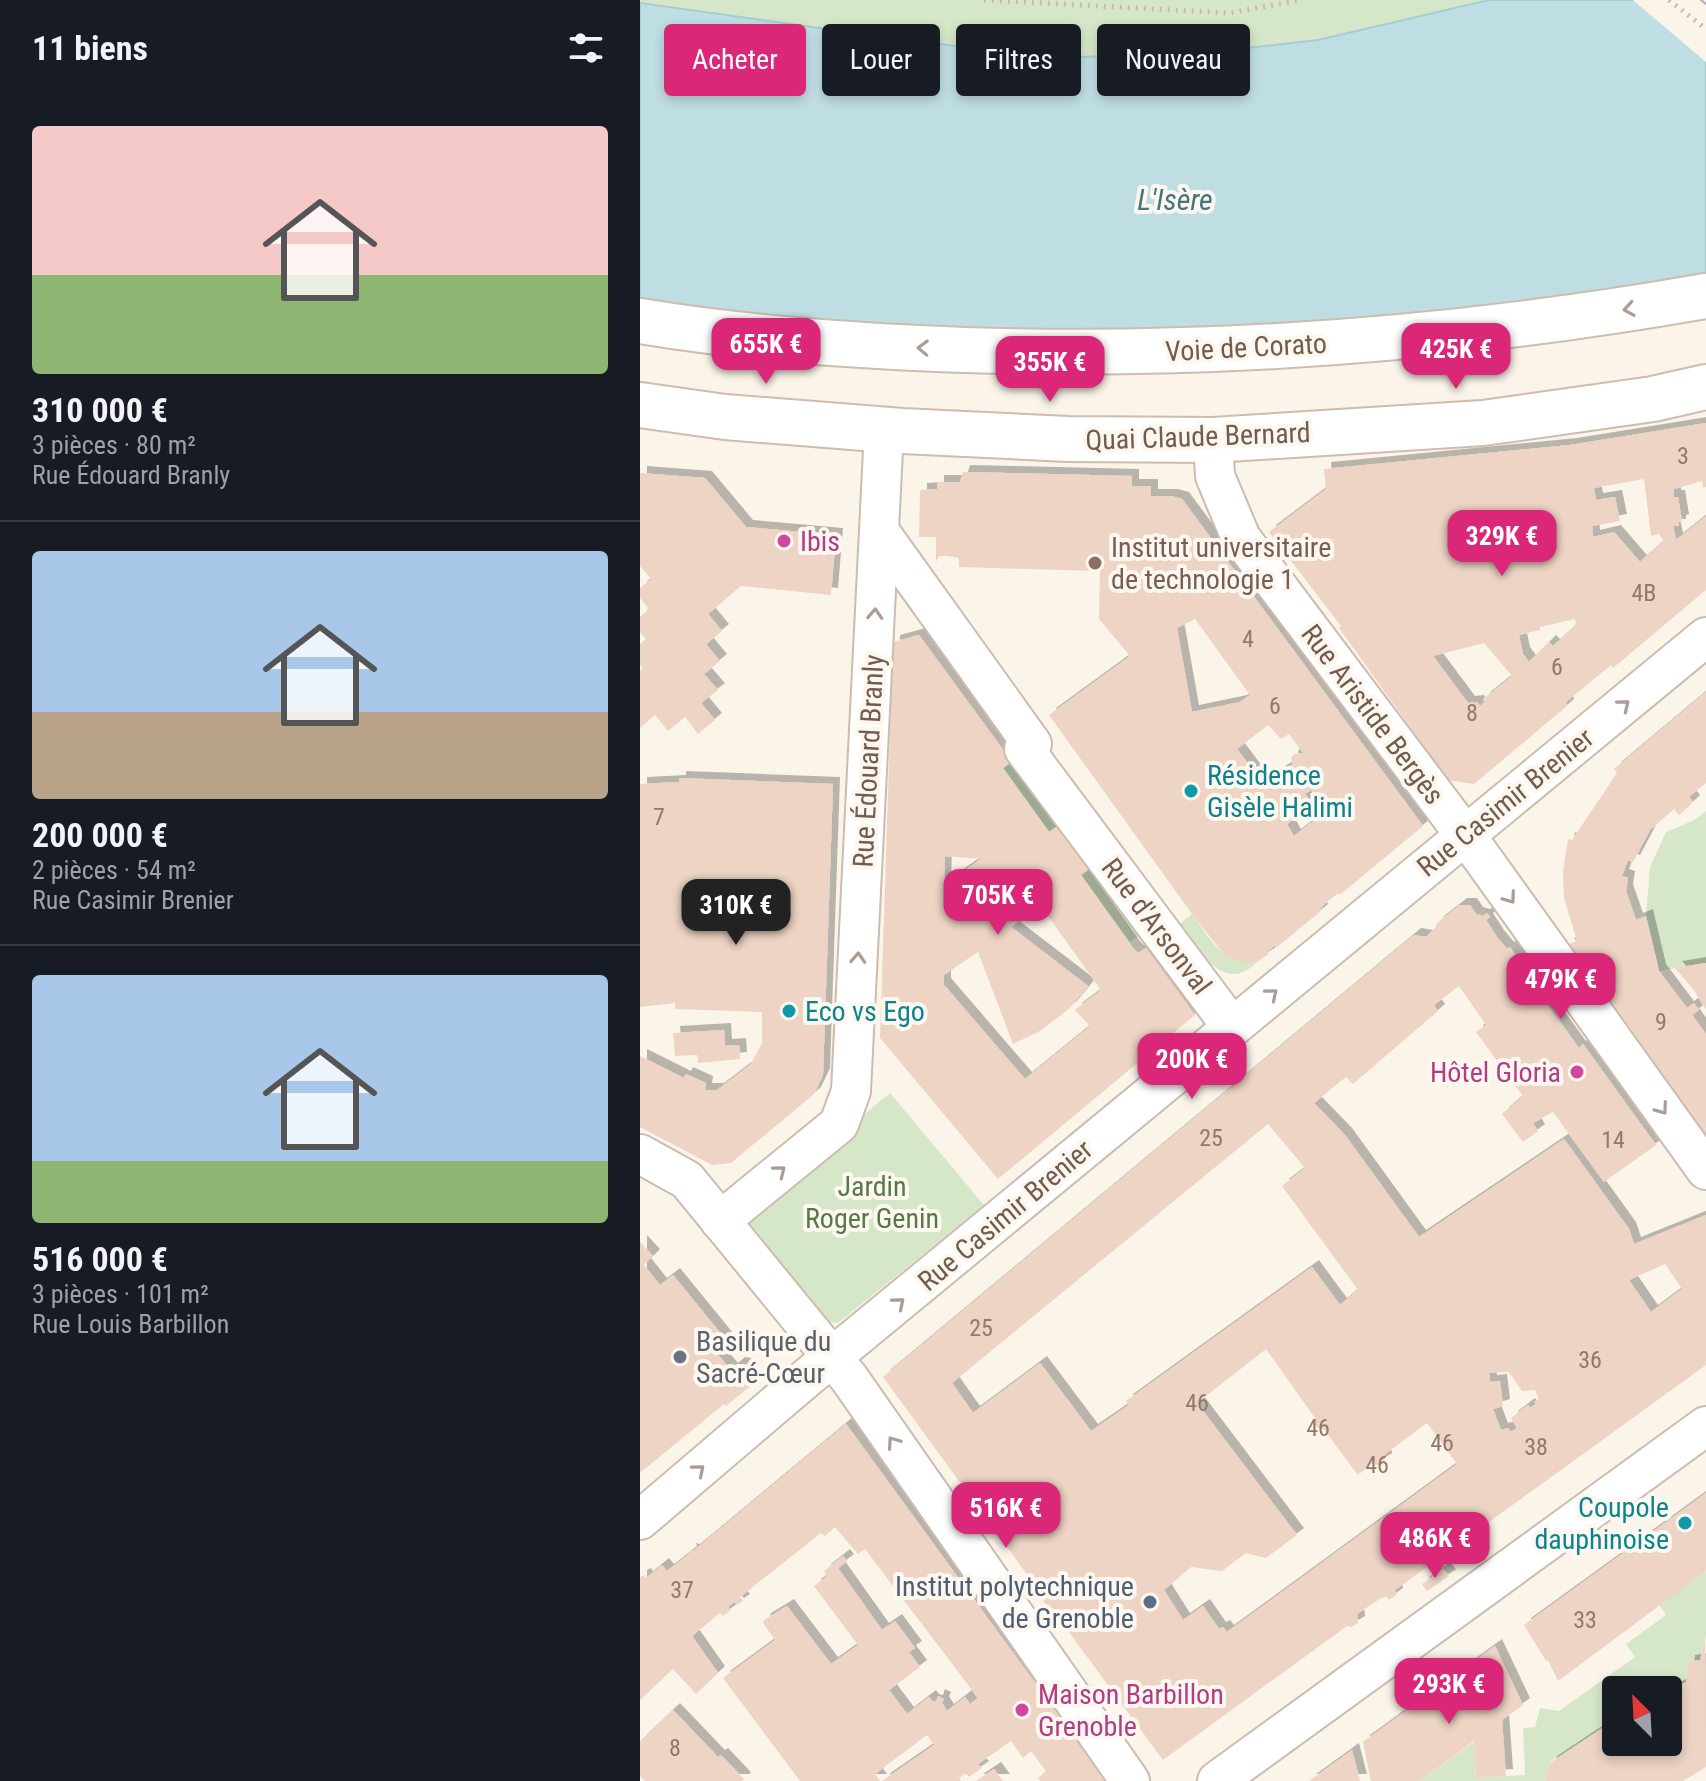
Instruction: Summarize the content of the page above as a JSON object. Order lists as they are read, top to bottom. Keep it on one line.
{"streets":{"main road":["Voie de Corato","Quai Claude Bernard"],"street":["Rue Aristide Bergès","Rue Édouard Branly","Rue Casimir Brenier","Rue d'Arsonval"]},"crossings":[["Quai Claude Bernard","Rue Aristide Bergès"],["Quai Claude Bernard","Rue Édouard Branly"],["Rue Aristide Bergès","Rue Casimir Brenier"],["Rue Édouard Branly","Rue d'Arsonval"],["Rue Casimir Brenier","Rue d'Arsonval"]],"one_way":["Voie de Corato","Rue Aristide Bergès","Rue Édouard Branly","Rue Casimir Brenier"],"water":["L'Isère"],"parks":["Jardin Roger Genin"],"places":["Ibis","Institut universitaire de technologie 1","Résidence Gisèle Halimi","Eco vs Ego","Hôtel Gloria","Basilique du Sacré-Cœur","Coupole dauphinoise","Institut polytechnique de Grenoble","Maison Barbillon Grenoble"],"house_numbers":["3","4B","4","6","6","8","7","9","25","14","25","36","46","46","46","38","46","37","33","8"],"north":"top left","page":{"heading":"11 biens","chip":["Acheter","Louer","Filtres","Nouveau"],"list":[{"name":"310 000 €","note":"3 pièces · 80 m² · Rue Édouard Branly"},{"name":"200 000 €","note":"2 pièces · 54 m² · Rue Casimir Brenier"},{"name":"516 000 €","note":"3 pièces · 101 m² · Rue Louis Barbillon"}],"price":["655K €","425K €","355K €","329K €","705K €","310K €","479K €","200K €","516K €","486K €","293K €"]}}
